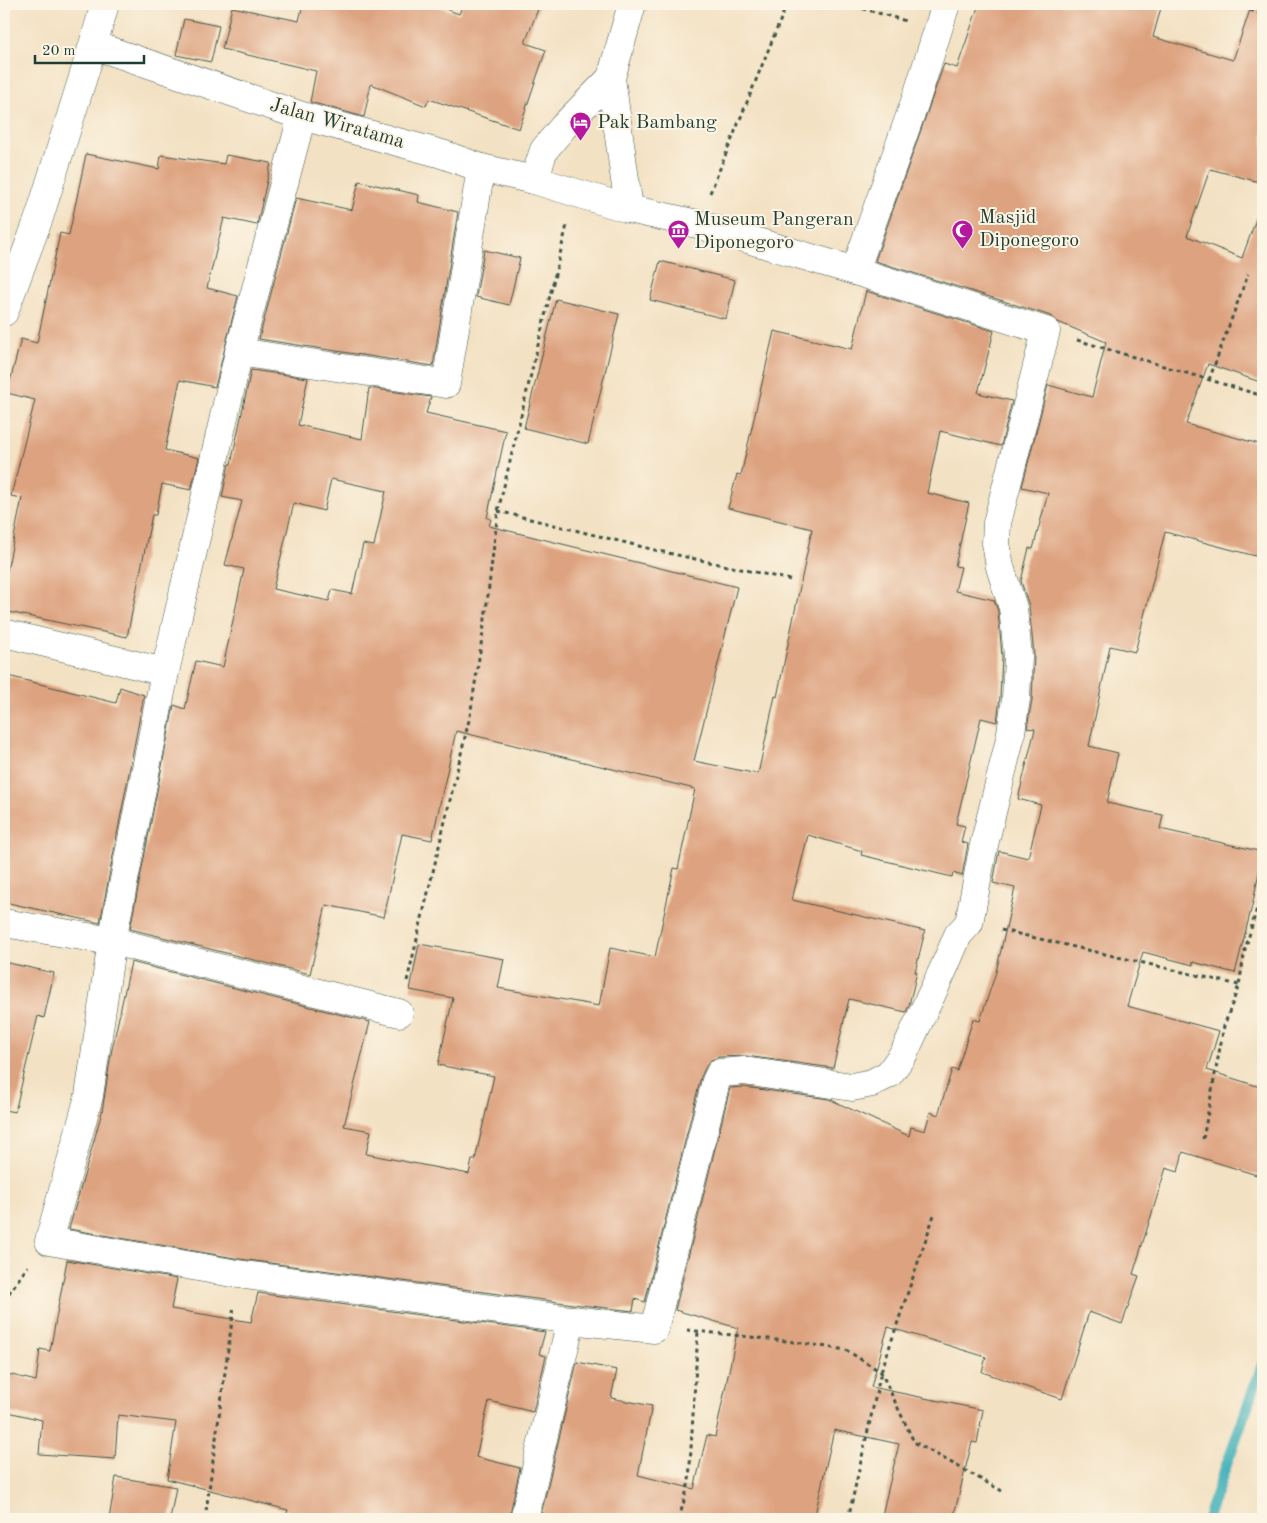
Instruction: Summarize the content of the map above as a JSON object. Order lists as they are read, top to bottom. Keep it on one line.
{"streets":{"street":["Jalan Wiratama"]},"places":{"hotel":["Pak Bambang"],"mosque":["Masjid Diponegoro"],"museum":["Museum Pangeran Diponegoro"]},"scale_bar":"20 m"}
